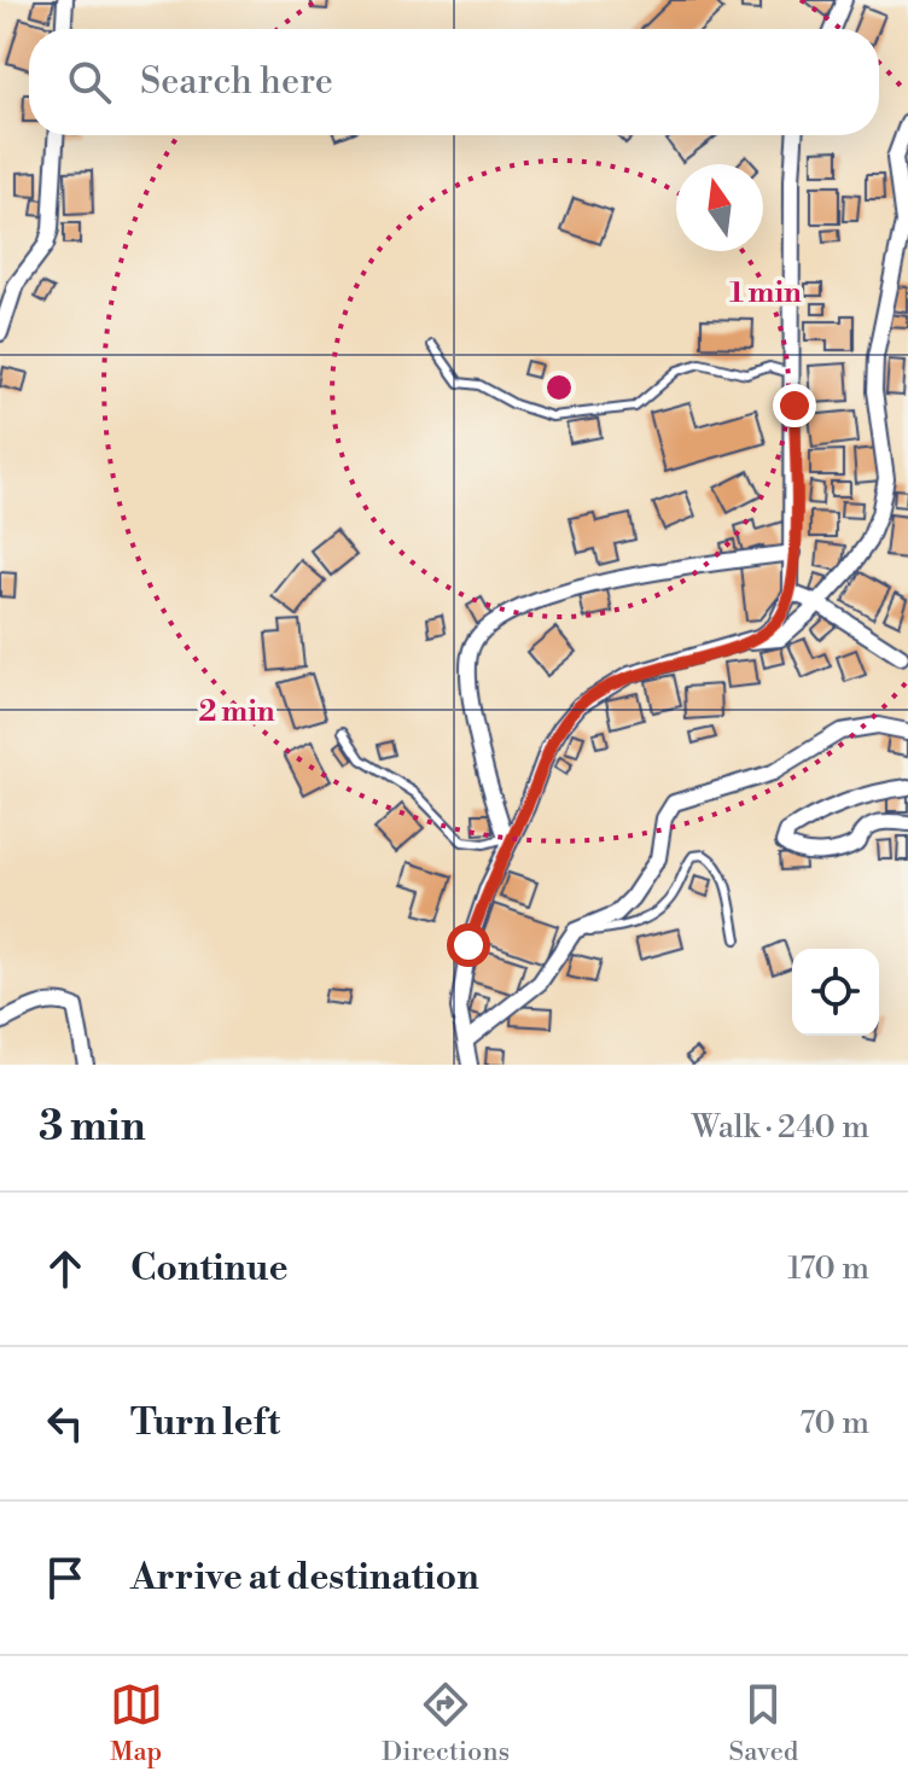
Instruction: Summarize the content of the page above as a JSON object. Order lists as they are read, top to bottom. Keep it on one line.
{"north":"top","page":{"search":"Search here","heading":["3 min","Walk · 240 m"],"list":[["Continue","170 m"],["Turn left","70 m"],"Arrive at destination"],"nav":["Map","Directions","Saved"]},"rings":["1 min","2 min"]}
